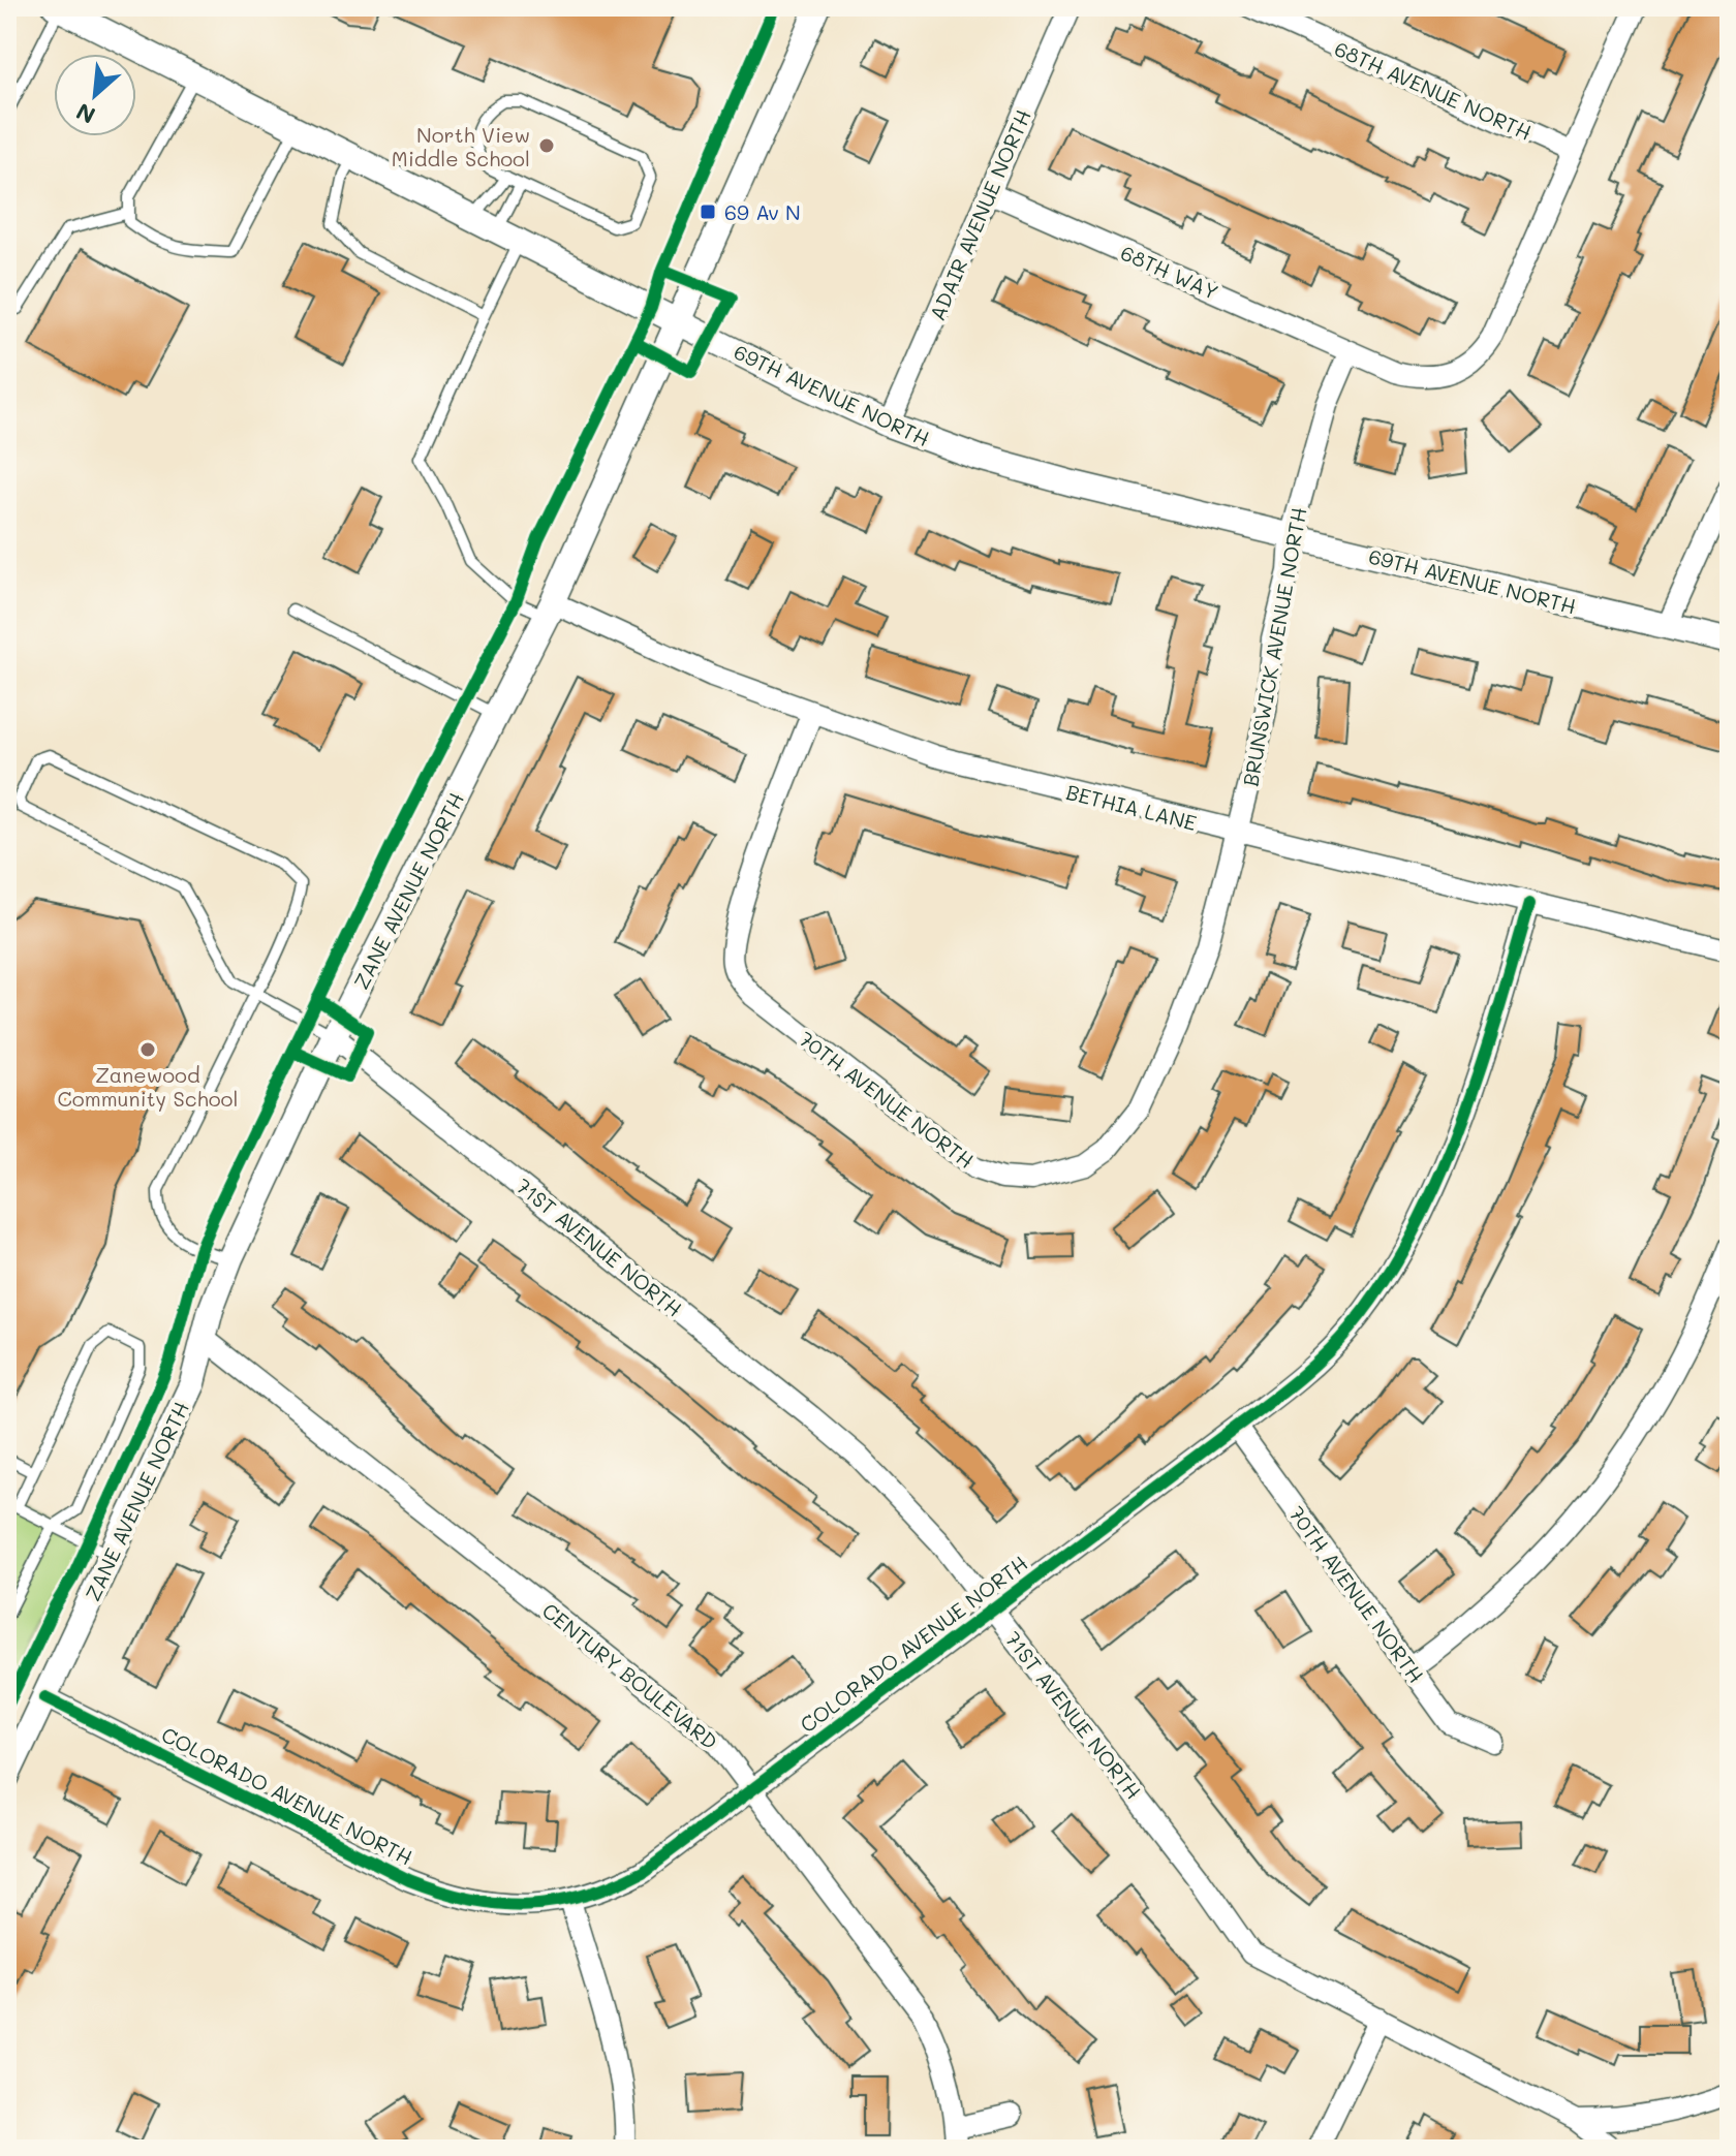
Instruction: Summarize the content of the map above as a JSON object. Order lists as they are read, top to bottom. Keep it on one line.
{"streets":{"street":["68TH AVENUE NORTH","ADAIR AVENUE NORTH","68TH WAY","69TH AVENUE NORTH","BRUNSWICK AVENUE NORTH","BETHIA LANE","ZANE AVENUE NORTH","70TH AVENUE NORTH","71ST AVENUE NORTH","COLORADO AVENUE NORTH","CENTURY BOULEVARD"]},"crossings":[["ADAIR AVENUE NORTH","68TH WAY"],["ADAIR AVENUE NORTH","69TH AVENUE NORTH"],["68TH WAY","BRUNSWICK AVENUE NORTH"],["69TH AVENUE NORTH","BRUNSWICK AVENUE NORTH"],["69TH AVENUE NORTH","ZANE AVENUE NORTH"],["BRUNSWICK AVENUE NORTH","BETHIA LANE"],["BRUNSWICK AVENUE NORTH","70TH AVENUE NORTH"],["BETHIA LANE","ZANE AVENUE NORTH"],["BETHIA LANE","70TH AVENUE NORTH"],["BETHIA LANE","COLORADO AVENUE NORTH"],["ZANE AVENUE NORTH","71ST AVENUE NORTH"],["ZANE AVENUE NORTH","COLORADO AVENUE NORTH"],["ZANE AVENUE NORTH","CENTURY BOULEVARD"],["70TH AVENUE NORTH","COLORADO AVENUE NORTH"],["71ST AVENUE NORTH","COLORADO AVENUE NORTH"],["COLORADO AVENUE NORTH","CENTURY BOULEVARD"]],"places":{"other":["North View Middle School","Zanewood Community School"],"transit":["69 Av N"]},"north":"bottom left"}
